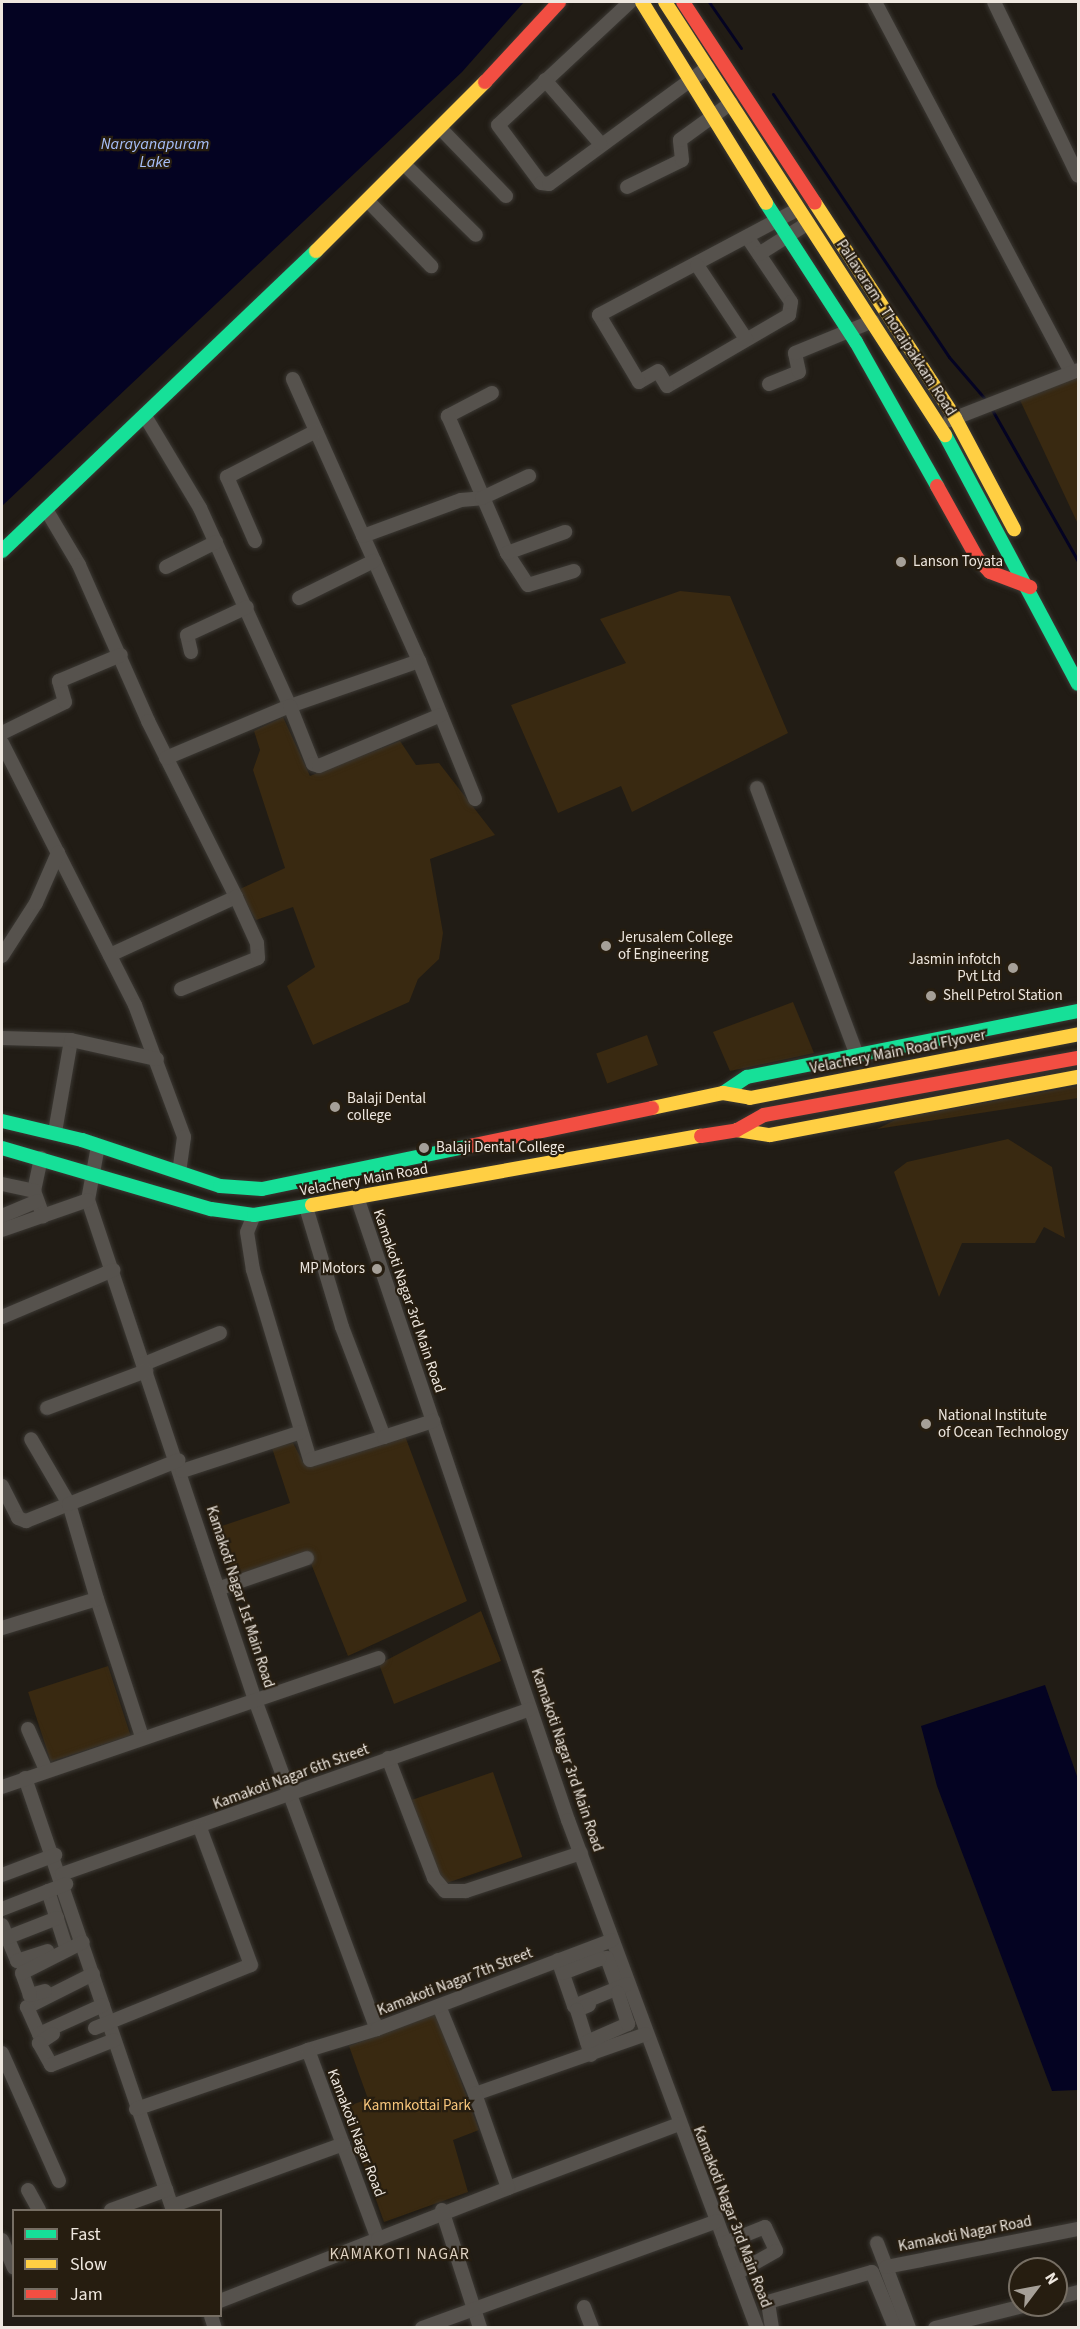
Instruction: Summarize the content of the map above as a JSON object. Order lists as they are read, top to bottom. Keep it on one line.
{"streets":{"main road":["Pallavaram - Thoraipakkam Road","Velachery Main Road Flyover","Velachery Main Road"],"street":["Kamakoti Nagar 3rd Main Road","Kamakoti Nagar 1st Main Road","Kamakoti Nagar 6th Street","Kamakoti Nagar 7th Street","Kamakoti Nagar Road"]},"crossings":[["Velachery Main Road Flyover","Velachery Main Road"],["Velachery Main Road","Kamakoti Nagar 3rd Main Road"],["Velachery Main Road","Kamakoti Nagar 1st Main Road"],["Kamakoti Nagar 3rd Main Road","Kamakoti Nagar 6th Street"],["Kamakoti Nagar 3rd Main Road","Kamakoti Nagar 7th Street"],["Kamakoti Nagar 1st Main Road","Kamakoti Nagar 6th Street"],["Kamakoti Nagar 1st Main Road","Kamakoti Nagar 7th Street"],["Kamakoti Nagar 7th Street","Kamakoti Nagar Road"]],"districts":["KAMAKOTI NAGAR"],"water":["Narayanapuram Lake"],"parks":["Kammkottai Park"],"places":["Lanson Toyata","Jerusalem College of Engineering","Jasmin infotch Pvt Ltd","Shell Petrol Station","Balaji Dental college","Balaji Dental College","MP Motors","National Institute of Ocean Technology"],"legend":["Fast","Slow","Jam"],"north":"top right"}
